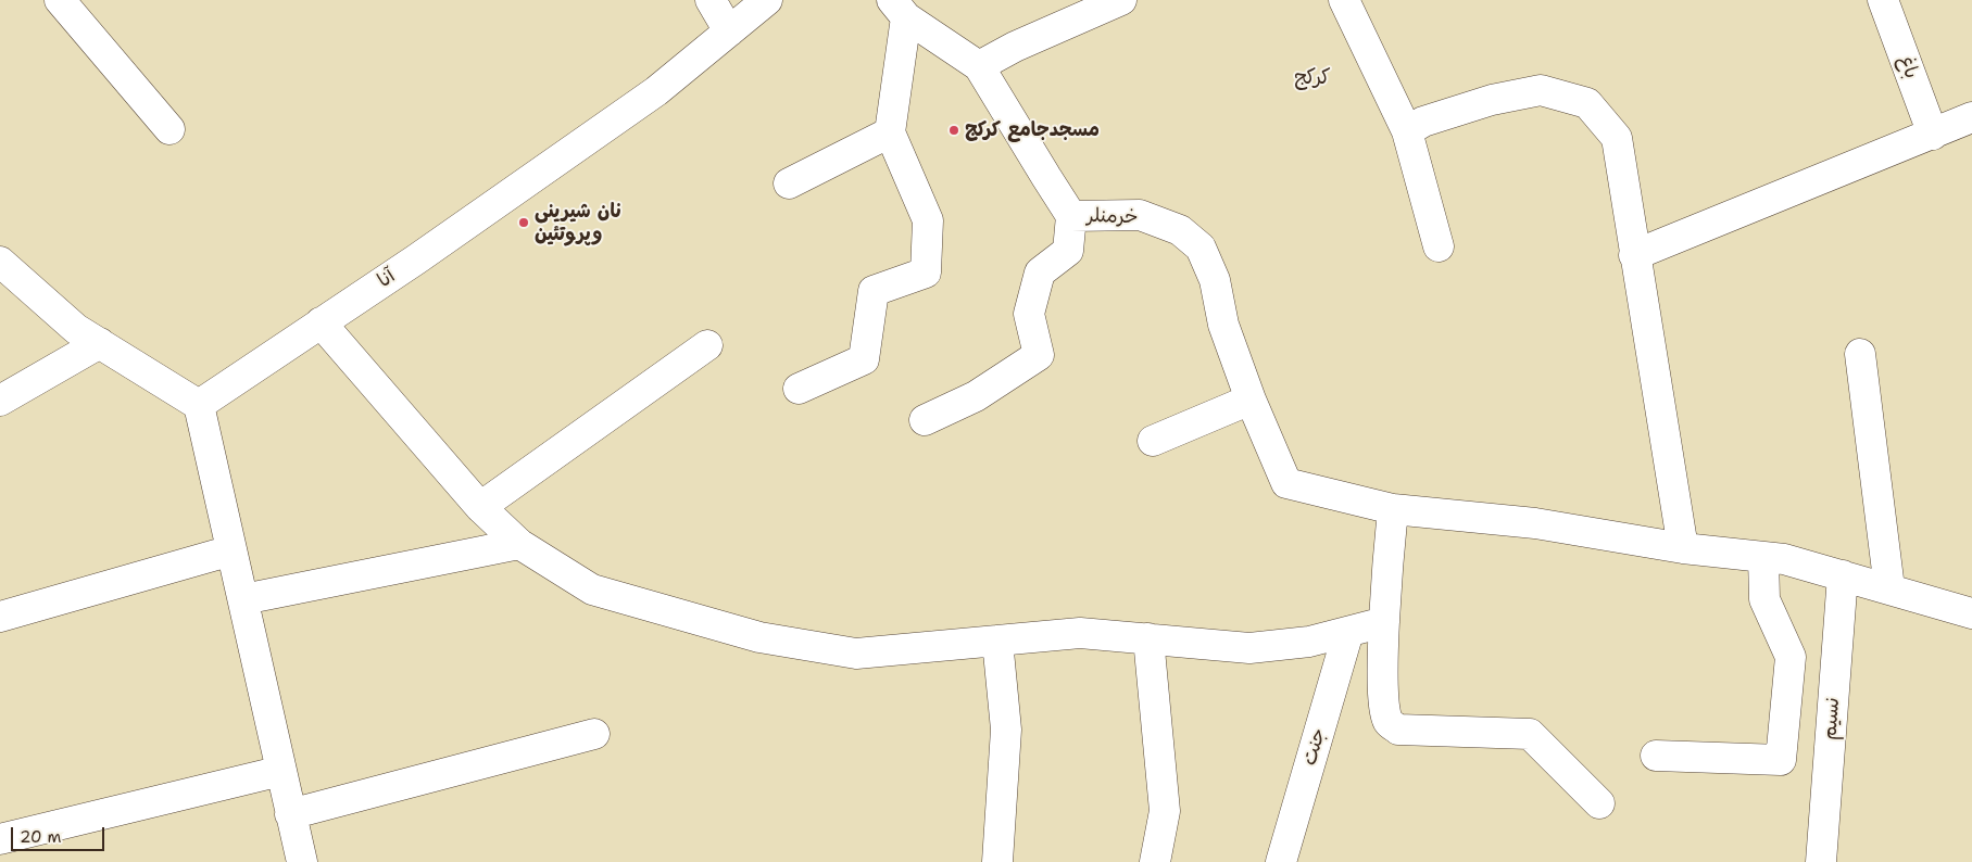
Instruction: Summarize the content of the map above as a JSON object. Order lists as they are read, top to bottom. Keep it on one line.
{"streets":{"street":["باغ","خرمنلر","آنا","نسیم","جنت"]},"districts":["کرکج"],"places":["مسجدجامع کرکج","نان شیرینی وپروتئین"],"scale_bar":"20 m"}
